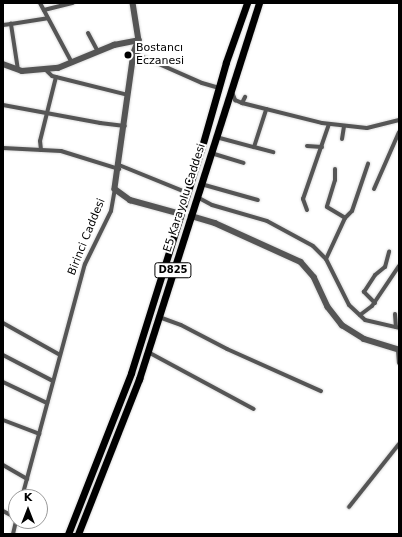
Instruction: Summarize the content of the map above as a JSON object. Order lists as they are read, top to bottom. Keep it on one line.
{"streets":{"highway":["E5 Karayolu Caddesi","D825"],"street":["Birinci Caddesi"]},"places":["Bostancı Eczanesi"],"north":"top"}
